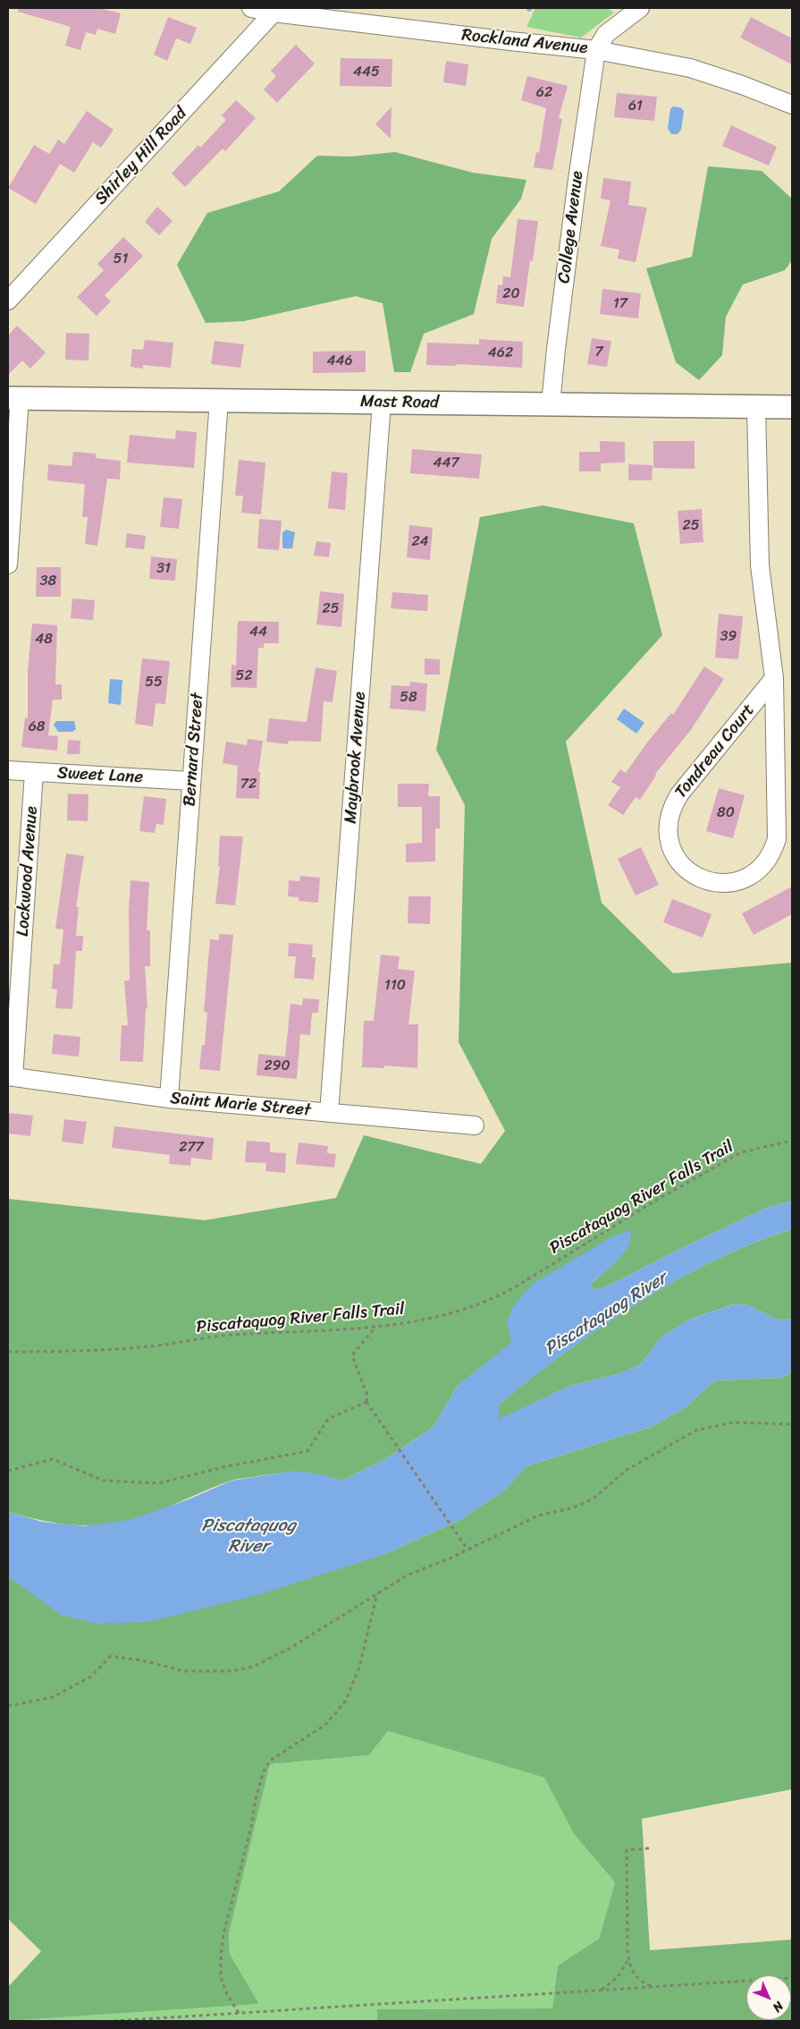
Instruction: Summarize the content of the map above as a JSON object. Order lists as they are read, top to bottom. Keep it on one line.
{"streets":{"main road":["Mast Road"],"street":["Rockland Avenue","Shirley Hill Road","College Avenue","Bernard Street","Tondreau Court","Maybrook Avenue","Sweet Lane","Lockwood Avenue","Saint Marie Street"],"path":["Piscataquog River Falls Trail"]},"crossings":[["Rockland Avenue","Shirley Hill Road"],["Rockland Avenue","College Avenue"],["College Avenue","Mast Road"],["Mast Road","Bernard Street"],["Mast Road","Tondreau Court"],["Mast Road","Maybrook Avenue"],["Bernard Street","Sweet Lane"],["Bernard Street","Saint Marie Street"],["Maybrook Avenue","Saint Marie Street"],["Sweet Lane","Lockwood Avenue"],["Lockwood Avenue","Saint Marie Street"]],"water":["Piscataquog River"],"house_numbers":["445","62","61","51","20","17","7","462","446","447","25","24","31","38","25","44","39","48","52","55","58","68","72","80","110","290","277"],"north":"bottom right"}
